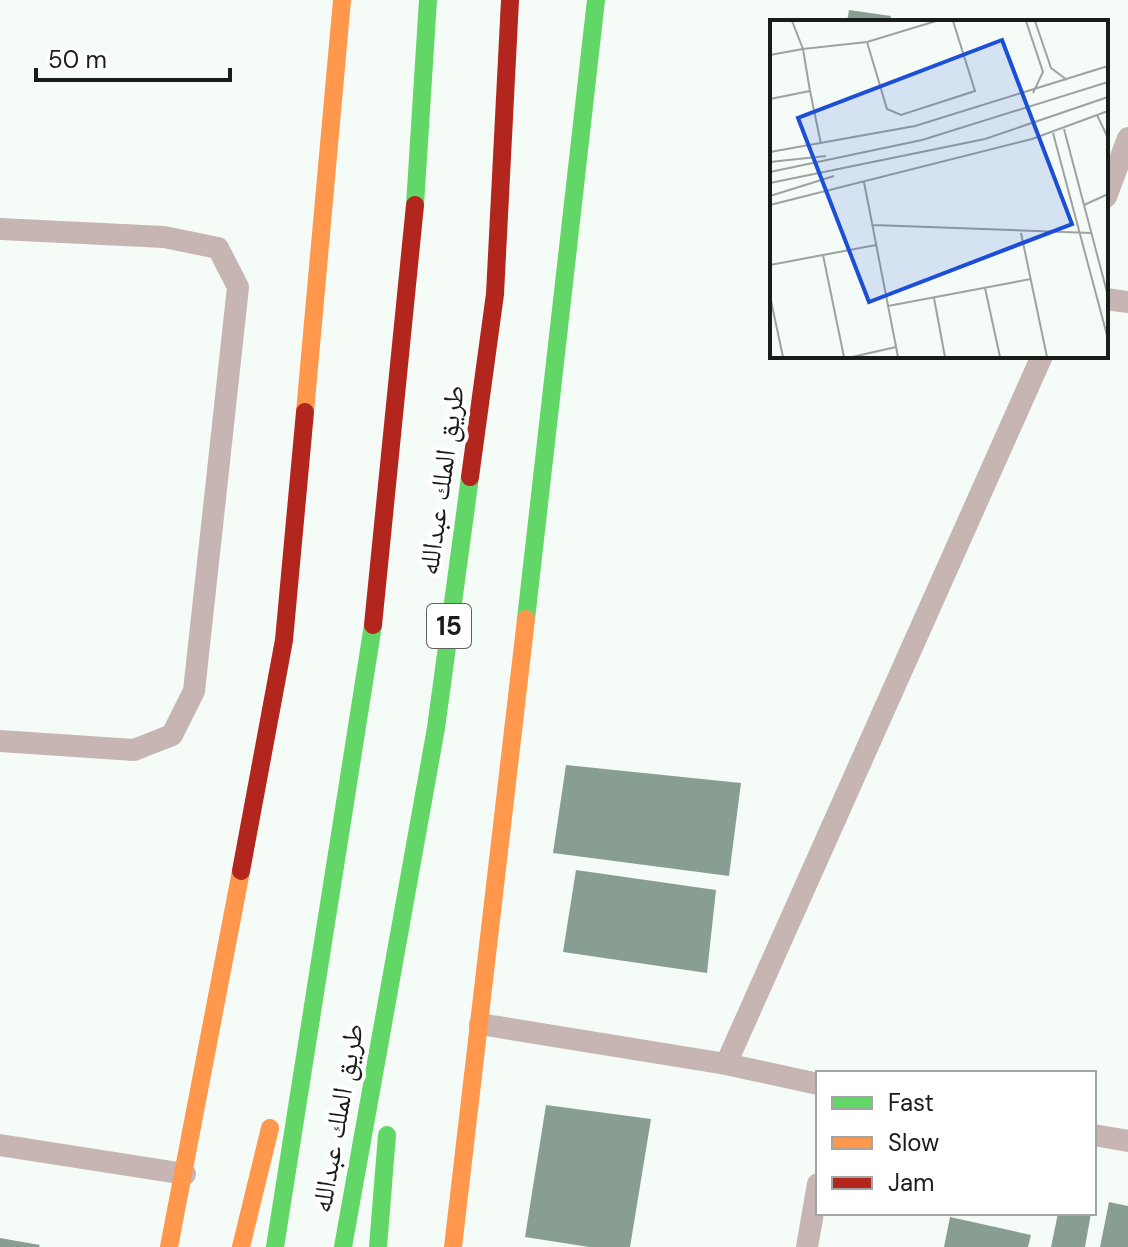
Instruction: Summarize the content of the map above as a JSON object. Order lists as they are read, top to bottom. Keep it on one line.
{"streets":{"main road":["طريق الملك عبدالله","15"]},"legend":["Fast","Slow","Jam"],"scale_bar":"50 m"}
